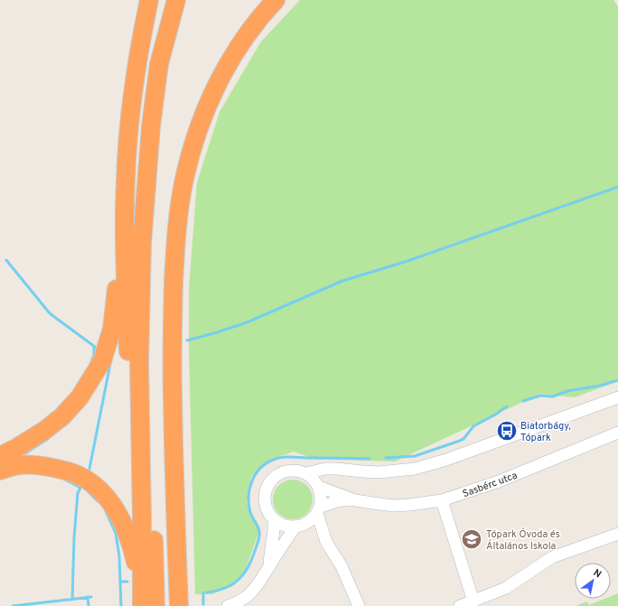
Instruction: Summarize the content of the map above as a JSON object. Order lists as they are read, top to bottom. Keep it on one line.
{"streets":{"street":["Sasbérc utca"]},"places":{"bus stop":["Biatorbágy, Tópark"],"school or university":["Tópark Óvoda és Általános Iskola"]},"north":"top right"}
